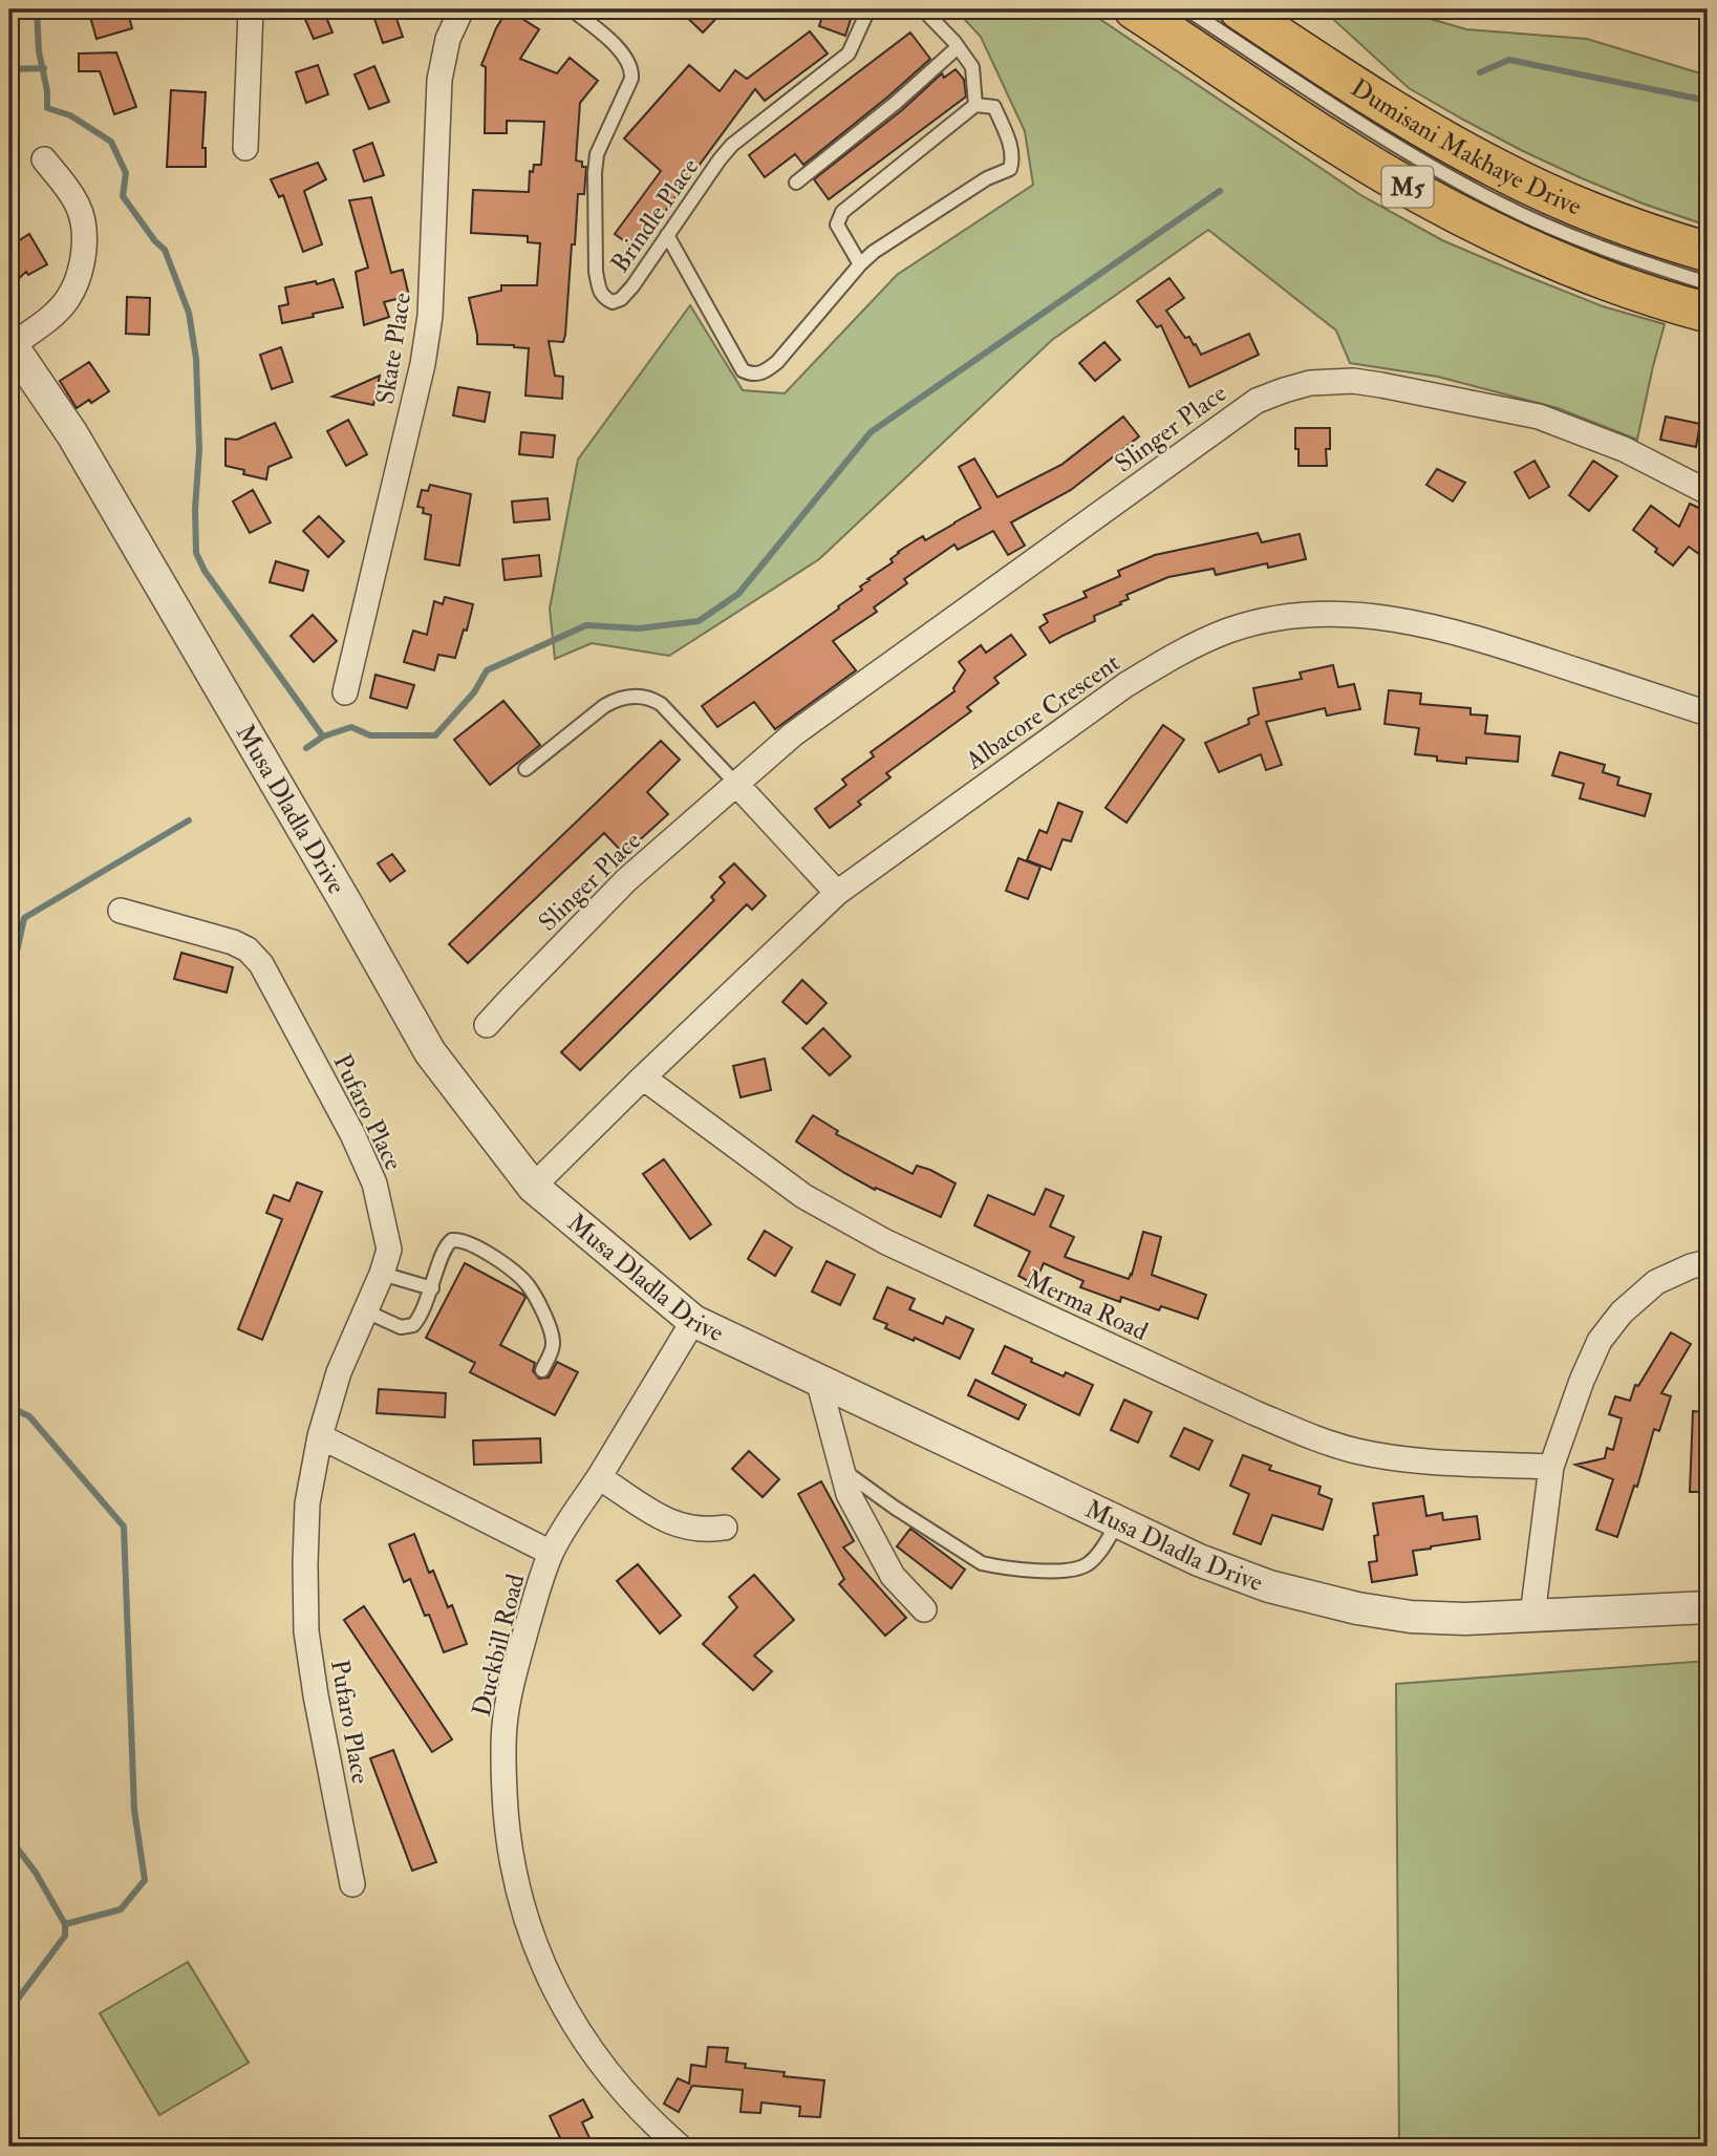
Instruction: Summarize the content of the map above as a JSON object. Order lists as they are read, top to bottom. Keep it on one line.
{"streets":{"main road":["Dumisani Makhaye Drive","M5"],"street":["Skate Place","Slinger Place","Albacore Crescent","Musa Dladla Drive","Pufaro Place","Merma Road","Duckbill Road"],"lane":["Brindle Place"]},"crossings":[["Albacore Crescent","Musa Dladla Drive"],["Albacore Crescent","Merma Road"],["Musa Dladla Drive","Duckbill Road"]]}
